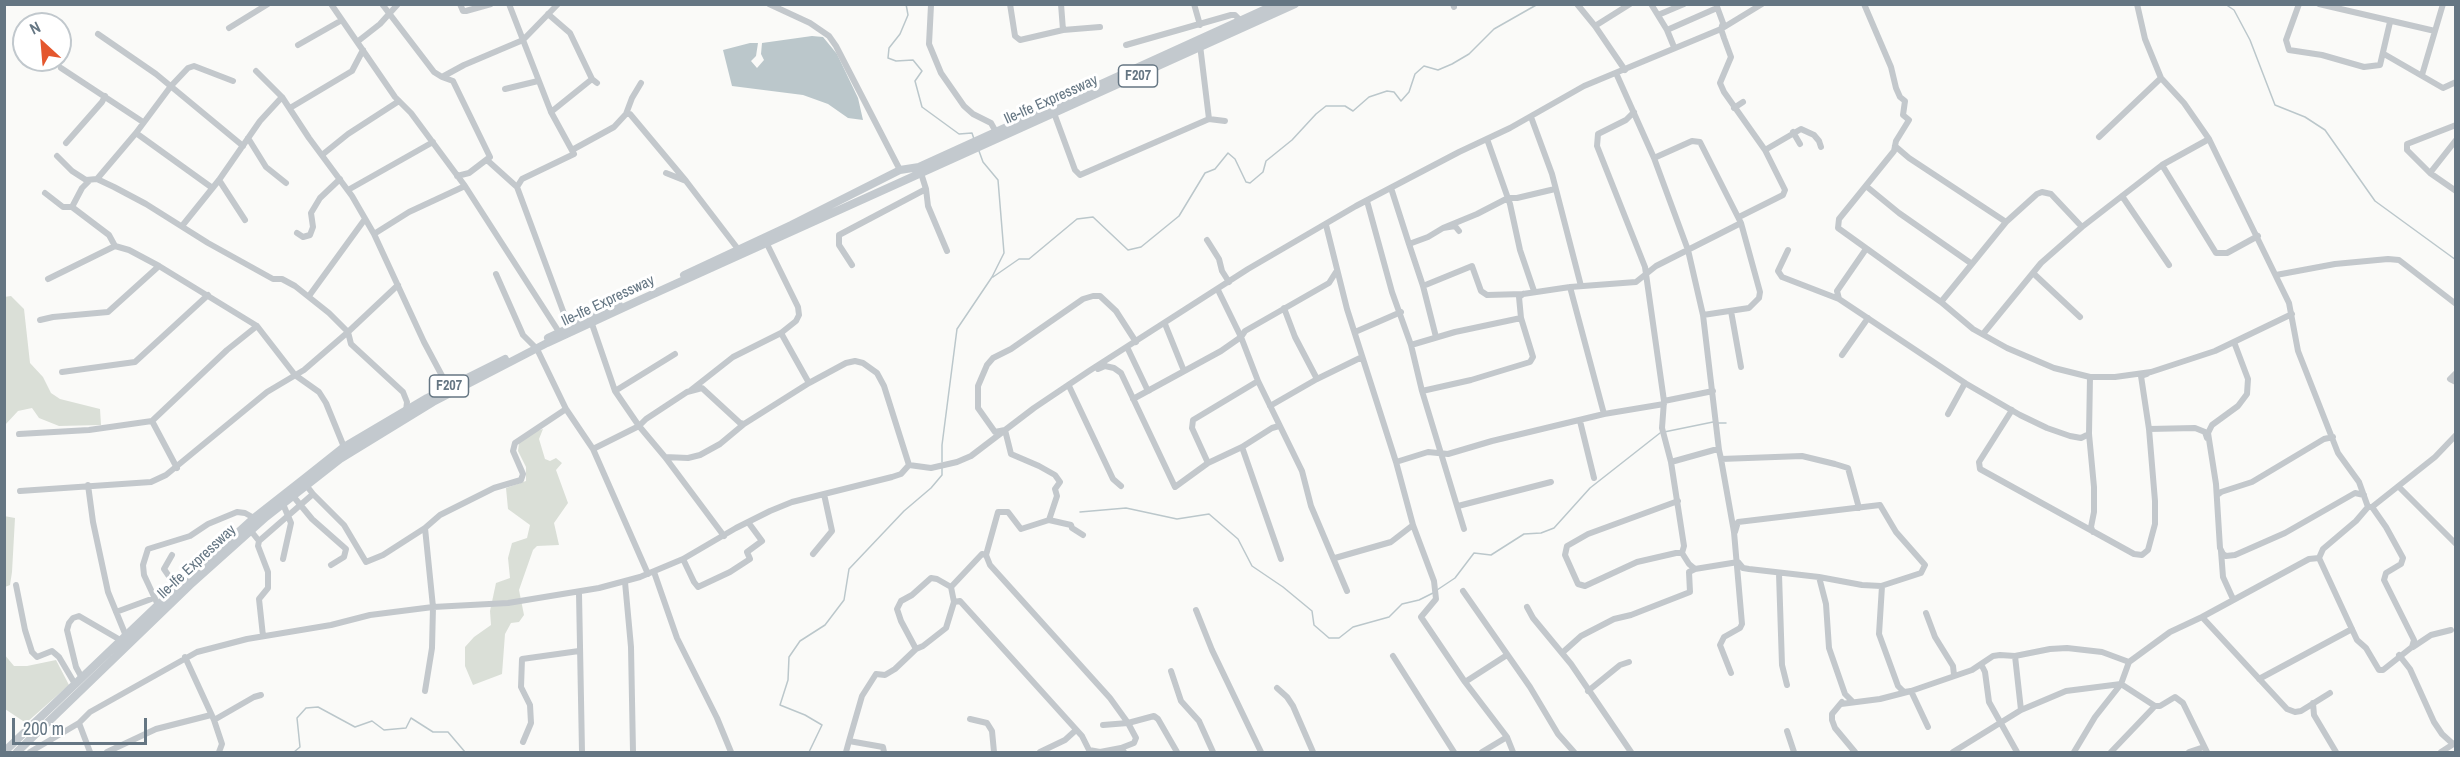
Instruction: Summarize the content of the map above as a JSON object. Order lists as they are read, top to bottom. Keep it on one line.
{"streets":{"main road":["F207","Ile-Ife Expressway"]},"scale_bar":"200 m","north":"top left"}
